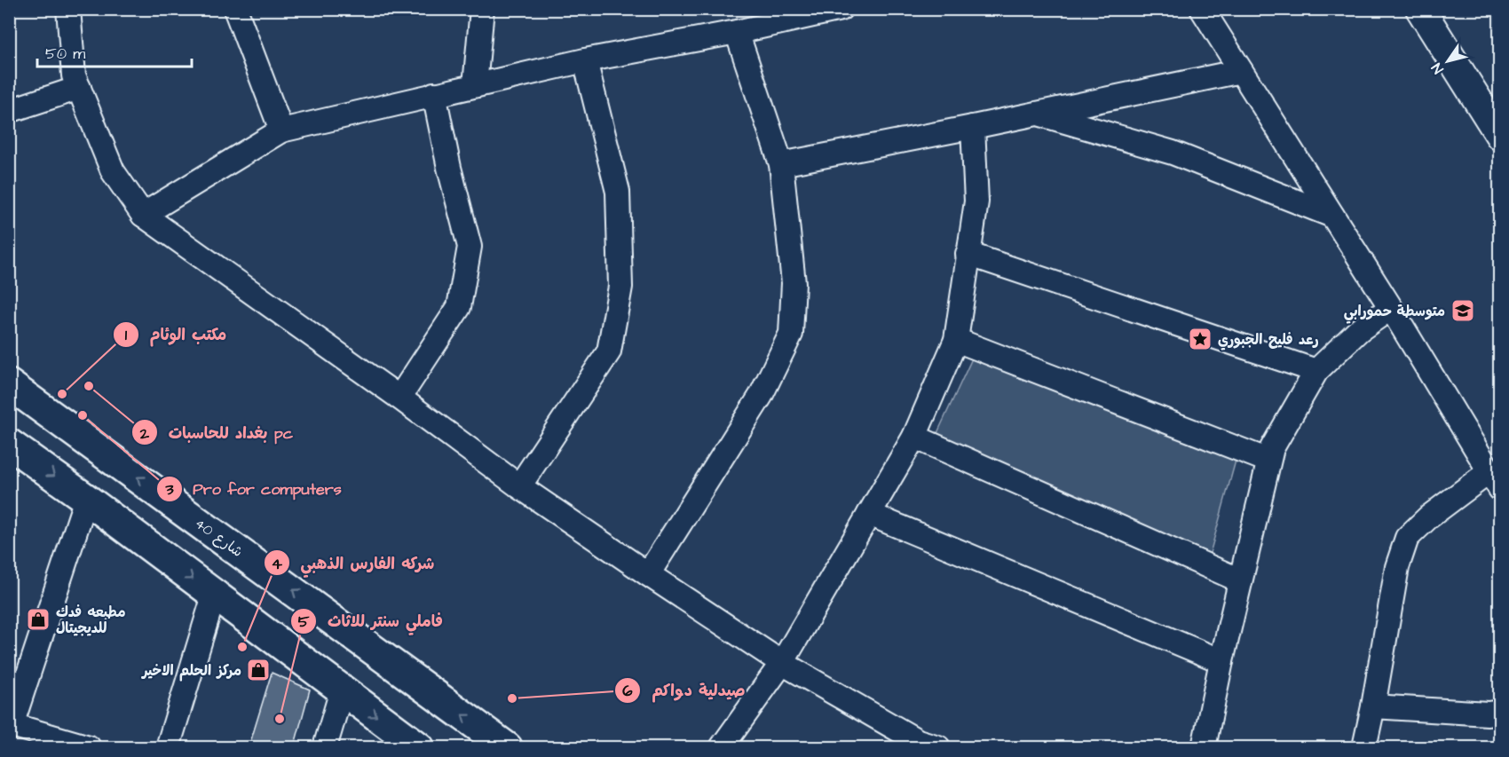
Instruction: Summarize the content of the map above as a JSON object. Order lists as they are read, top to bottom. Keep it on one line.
{"streets":{"main road":["شارع 40"]},"places":{"school or university":["متوسطة حمورابي"],"place":["رعد فليح الجبوري"],"other":["بغداد للحاسبات pc","مكتب الوئام","Pro for computers","شركه الفارس الذهبي","صيدلية دواكم","فاملي سنتر للاثاث"],"shop":["مطبعه فدك للديجيتال","مركز الحلم الاخير"]},"scale_bar":"50 m","north":"bottom left"}
